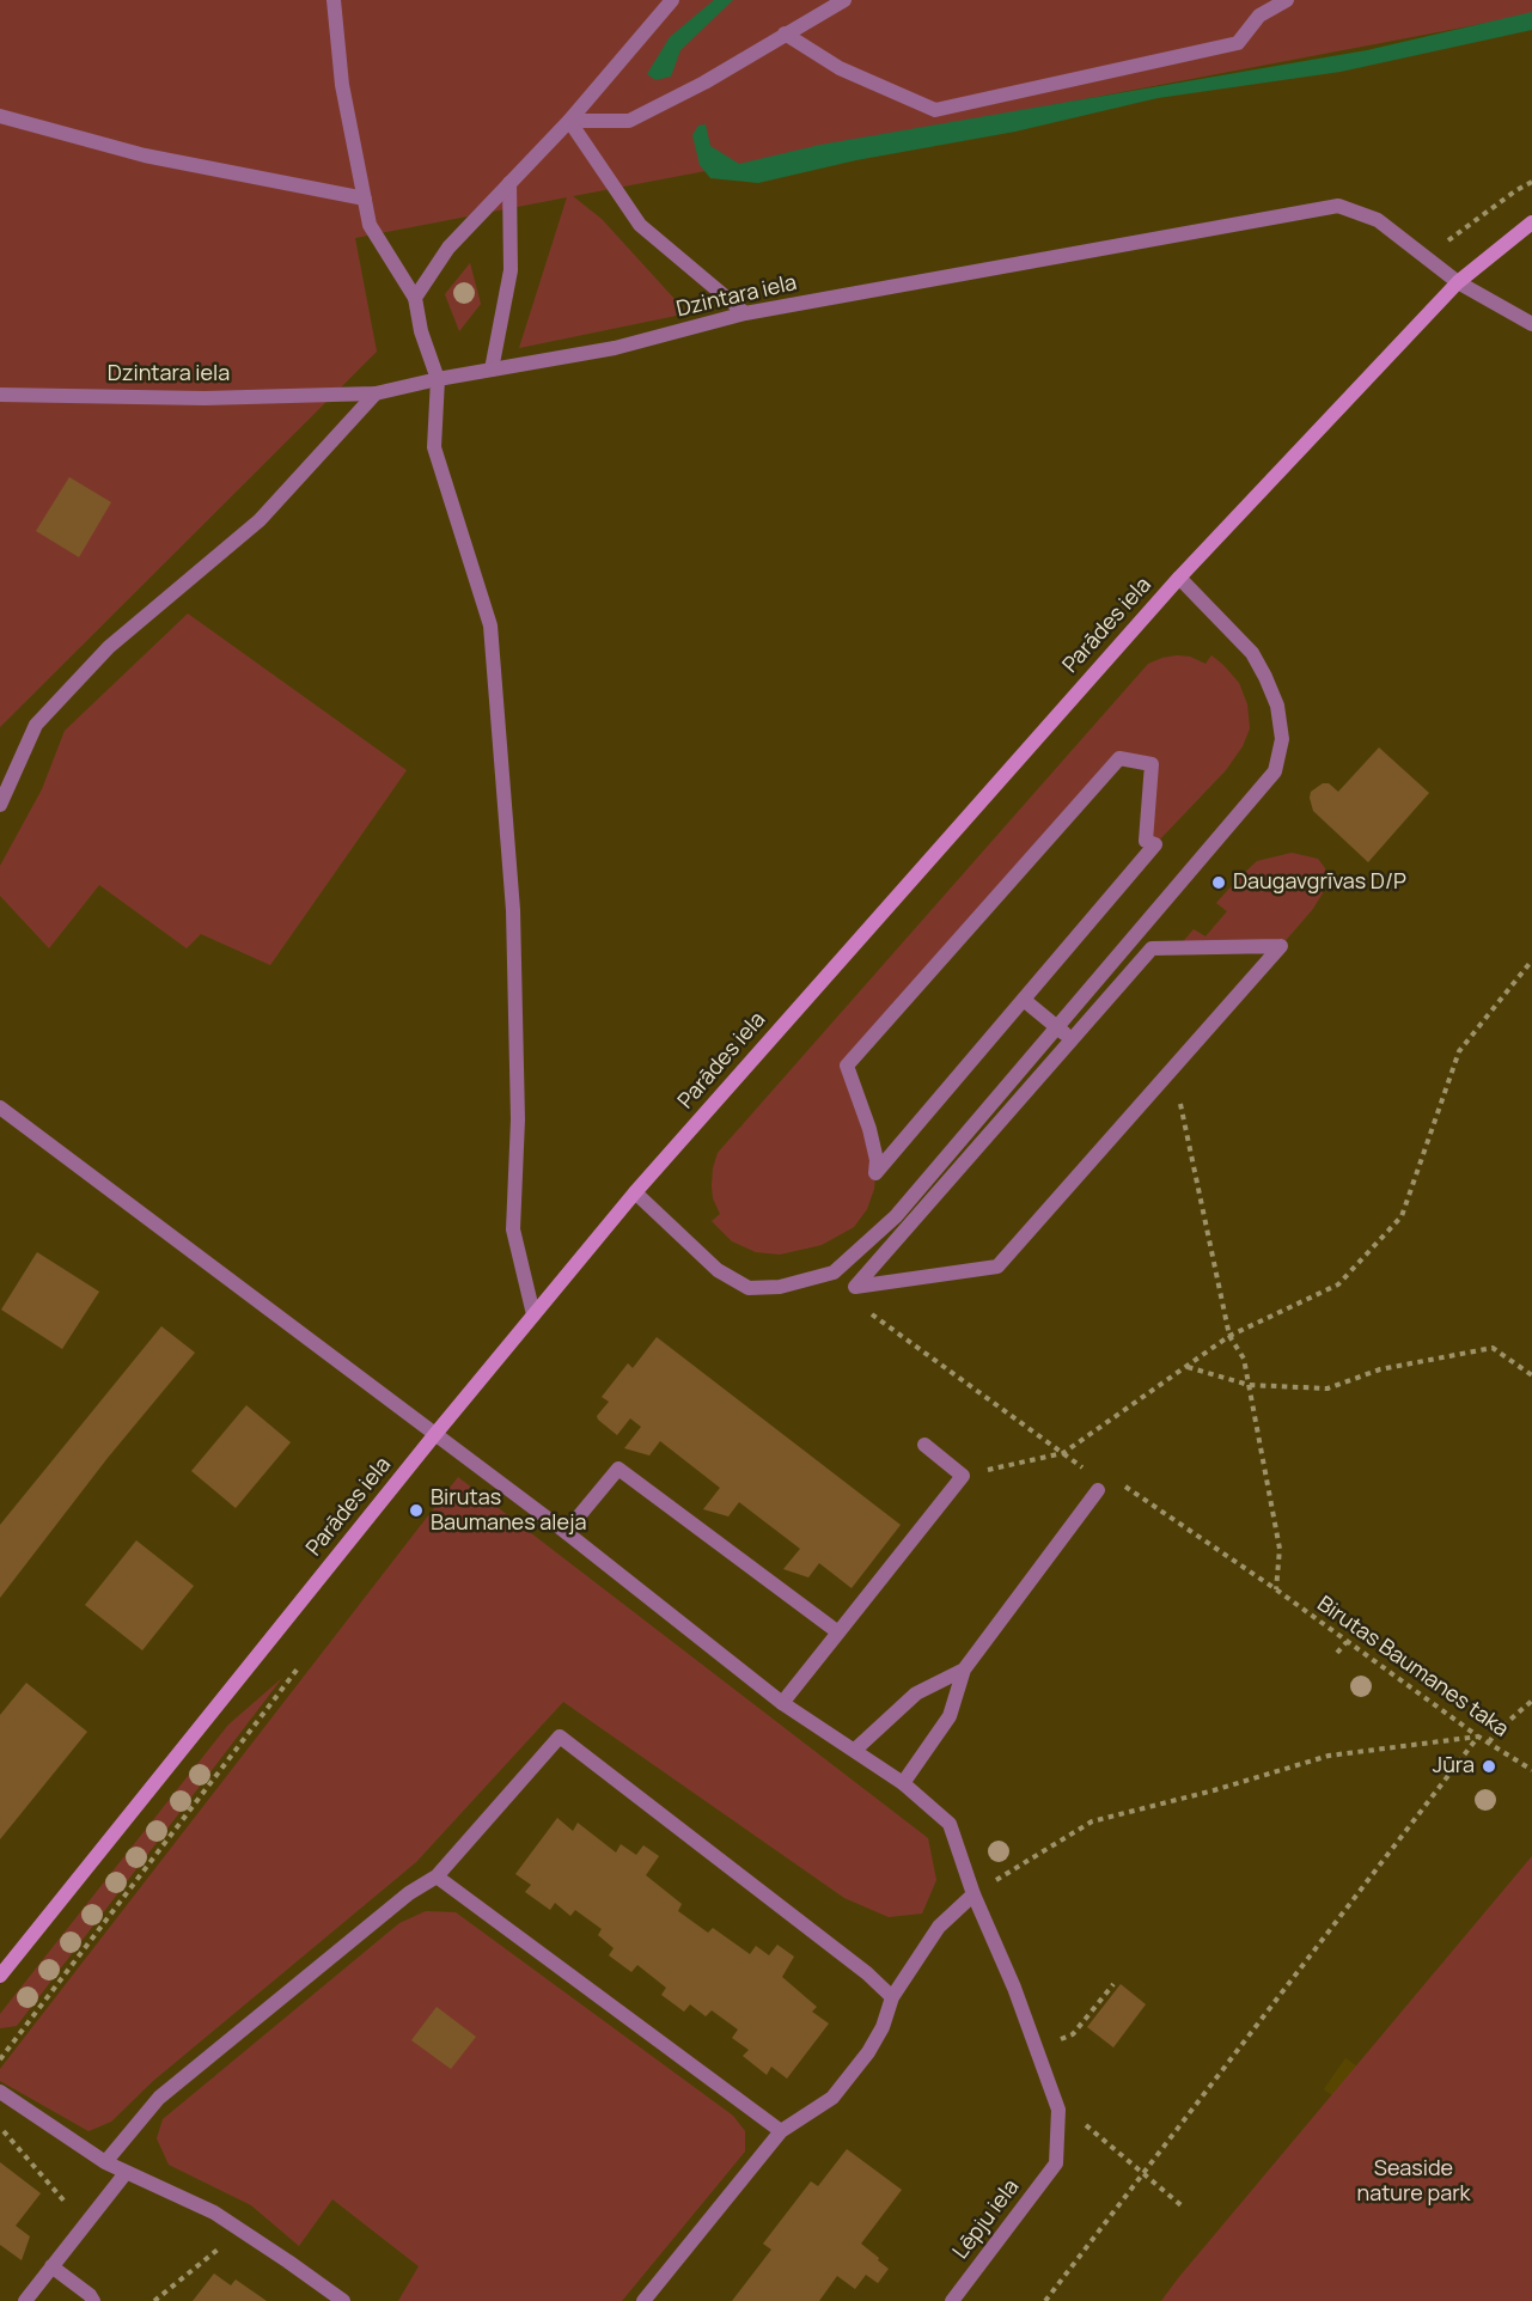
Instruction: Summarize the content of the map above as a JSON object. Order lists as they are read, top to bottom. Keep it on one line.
{"streets":{"street":["Dzintara iela","Parādes iela","Lēpju iela"],"path":["Birutas Baumanes taka"]},"crossings":[["Dzintara iela","Parādes iela"]],"parks":["Seaside nature park"],"places":["Daugavgrīvas D/P","Birutas Baumanes aleja","Jūra"]}
